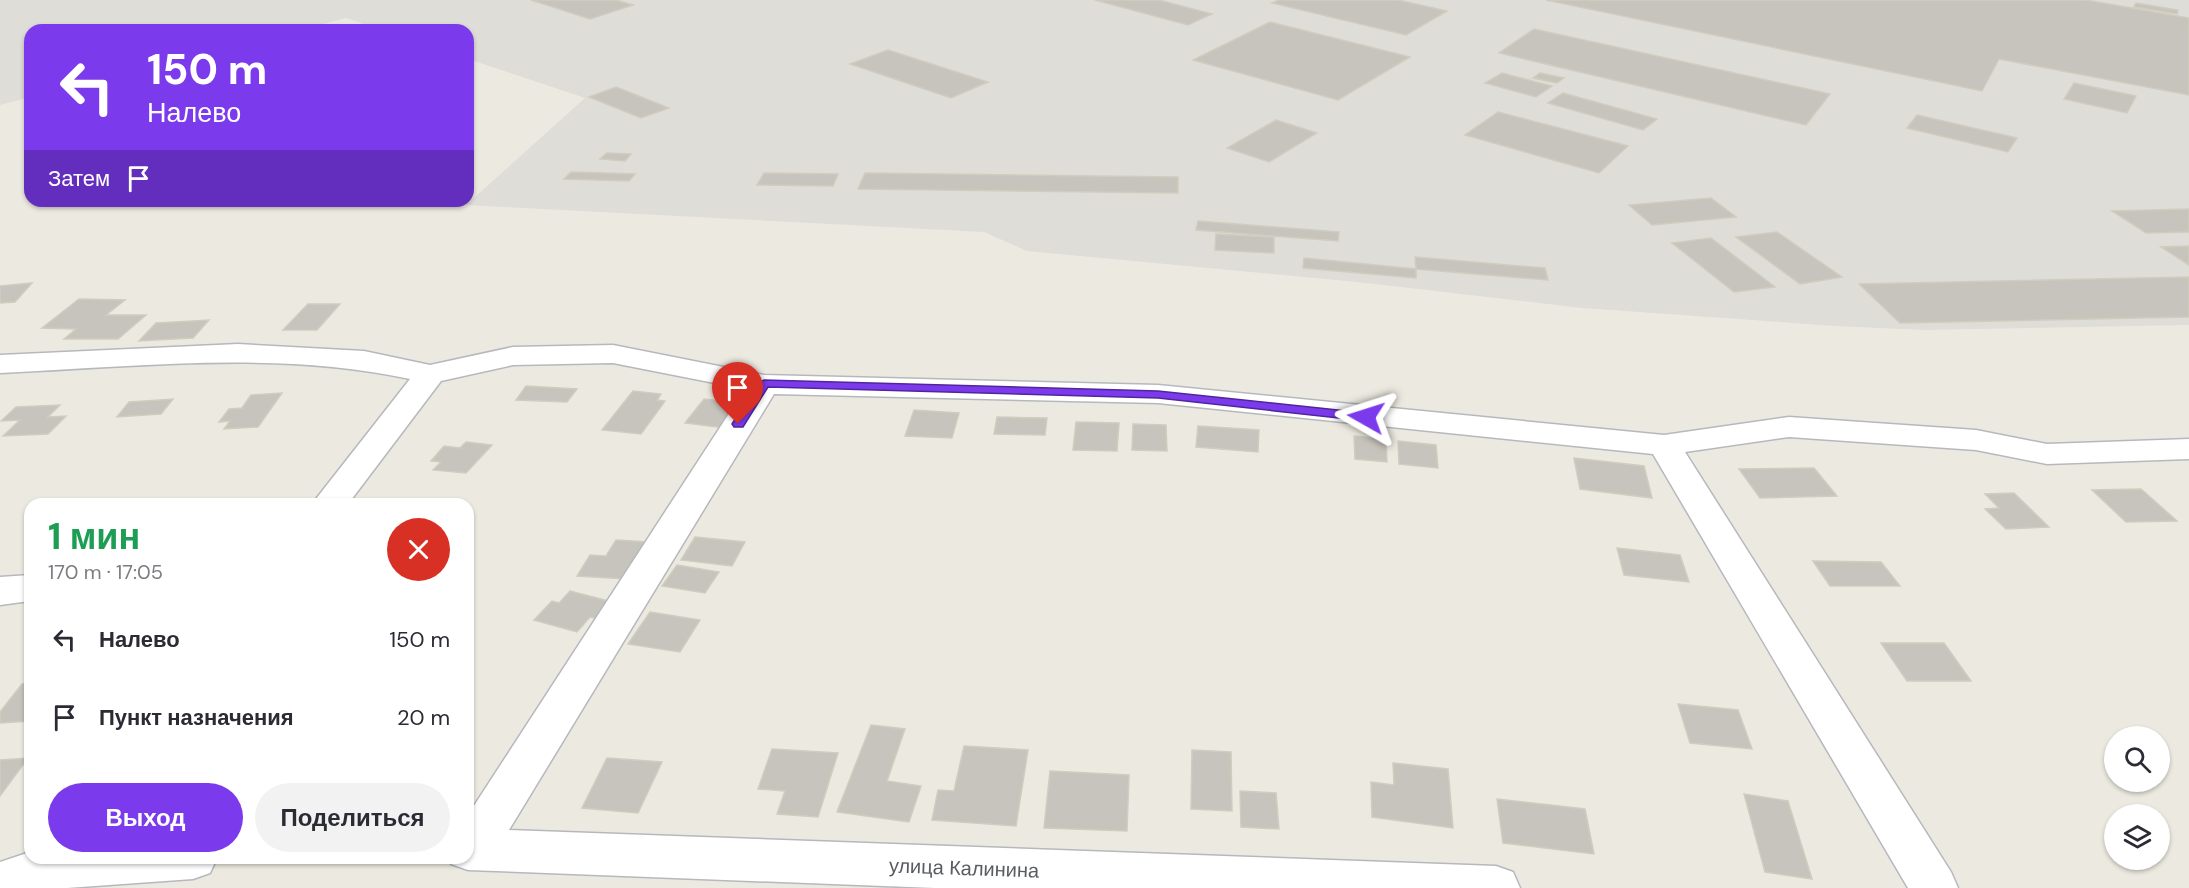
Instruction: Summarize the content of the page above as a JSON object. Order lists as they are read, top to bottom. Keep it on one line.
{"streets":{"street":["улица Калинина"]},"page":{"turn":["150 m","Налево"],"then":"Затем","heading":["1 мин","170 m · 17:05"],"list":[{"name":"Налево","value":"150 m"},{"name":"Пункт назначения","value":"20 m"}],"buttons":["Выход","Поделиться"]}}
